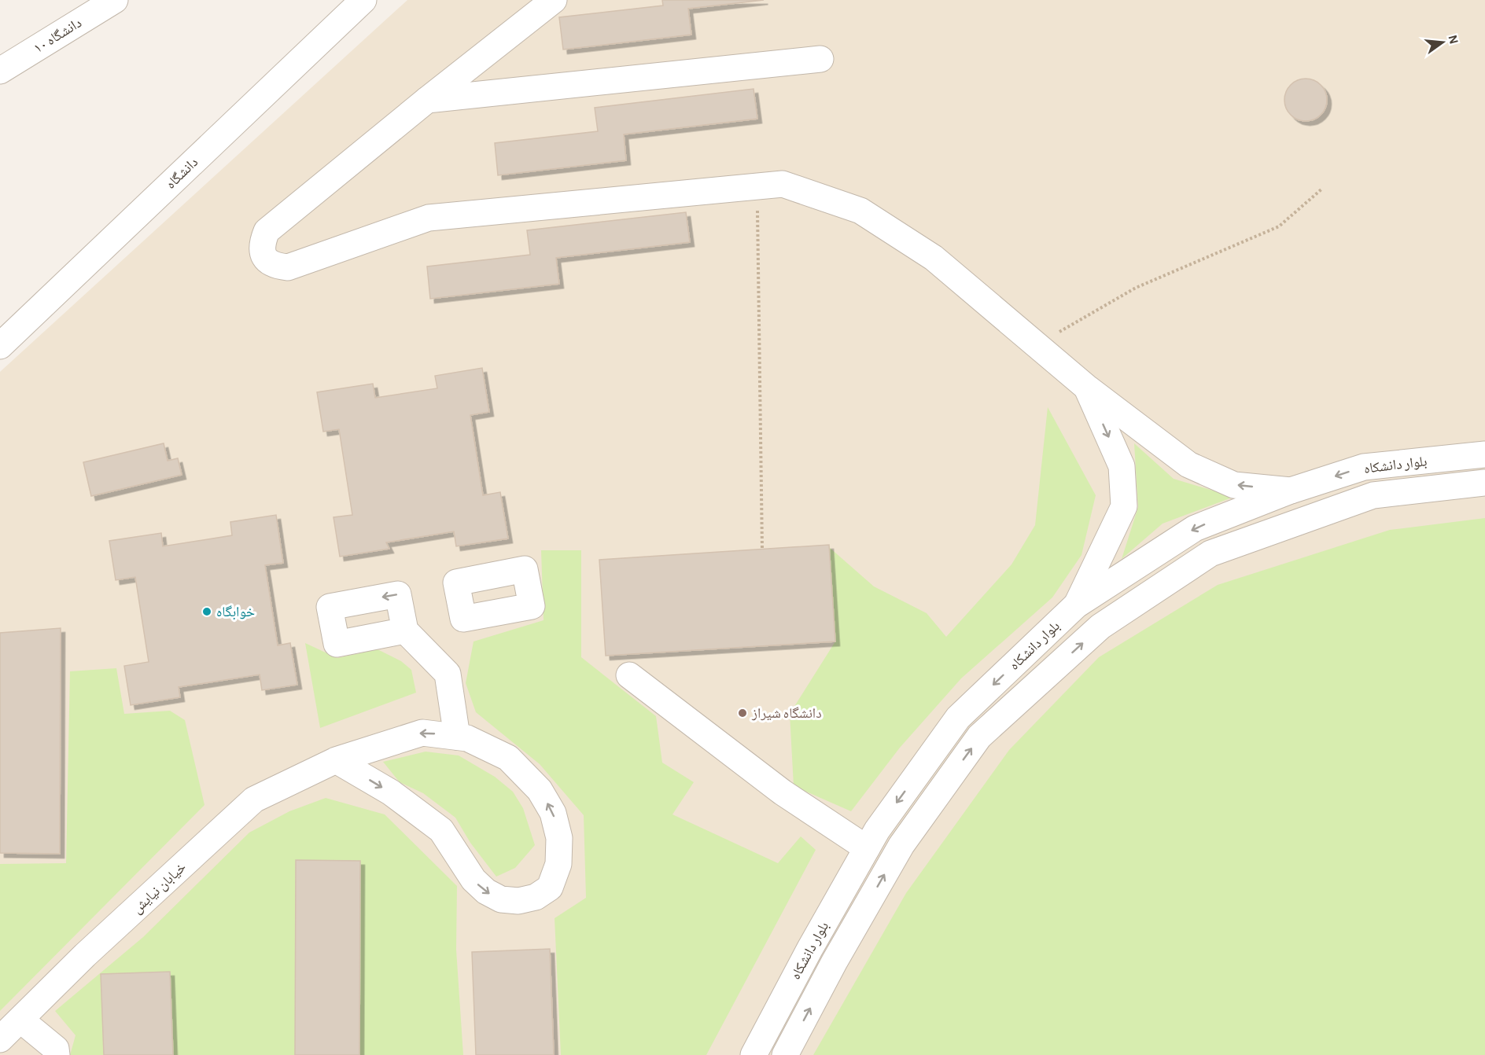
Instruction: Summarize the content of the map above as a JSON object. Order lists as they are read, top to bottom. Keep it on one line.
{"streets":{"street":["۱۰ دانشگاه","دانشگاه","بلوار دانشکاه","خیابان نیایش"]},"places":["خوابگاه","دانشگاه شیراز"],"north":"right"}
